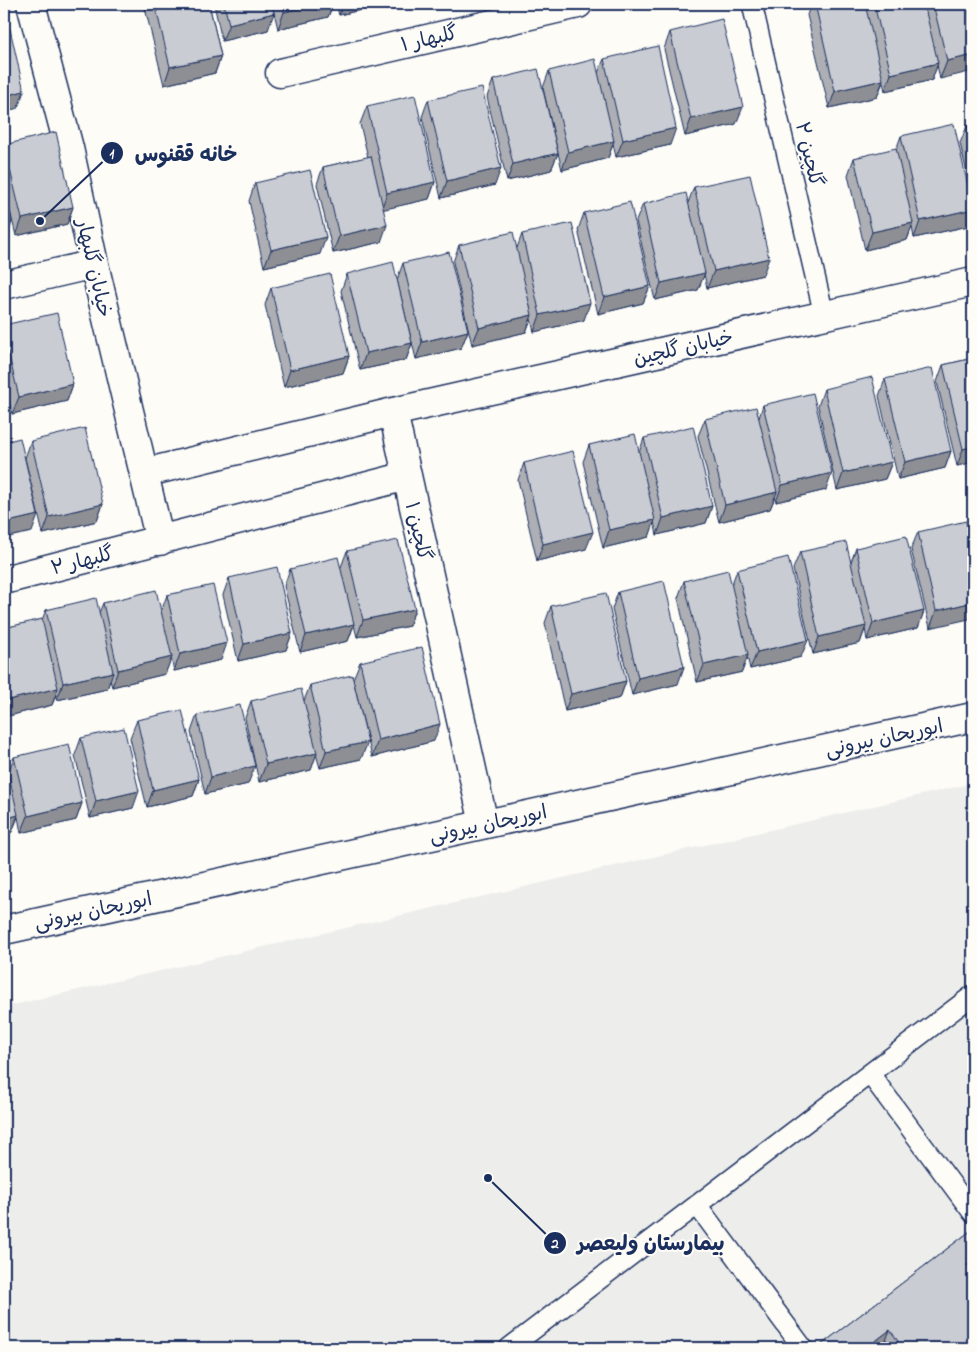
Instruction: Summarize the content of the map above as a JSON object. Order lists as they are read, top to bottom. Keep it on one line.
{"streets":{"street":["گلبهار ۱","خیابان گلبهار","خیابان گلچین","گلچین ۱","گلبهار ۲","ابوریحان بیرونی"],"lane":["گلچین ۲"]},"crossings":[["گلچین ۲","خیابان گلچین"],["خیابان گلبهار","گلبهار ۲"],["خیابان گلچین","گلچین ۱"],["گلچین ۱","گلبهار ۲"],["گلچین ۱","ابوریحان بیرونی"]],"places":["خانه ققنوس","بیمارستان ولیعصر"]}
